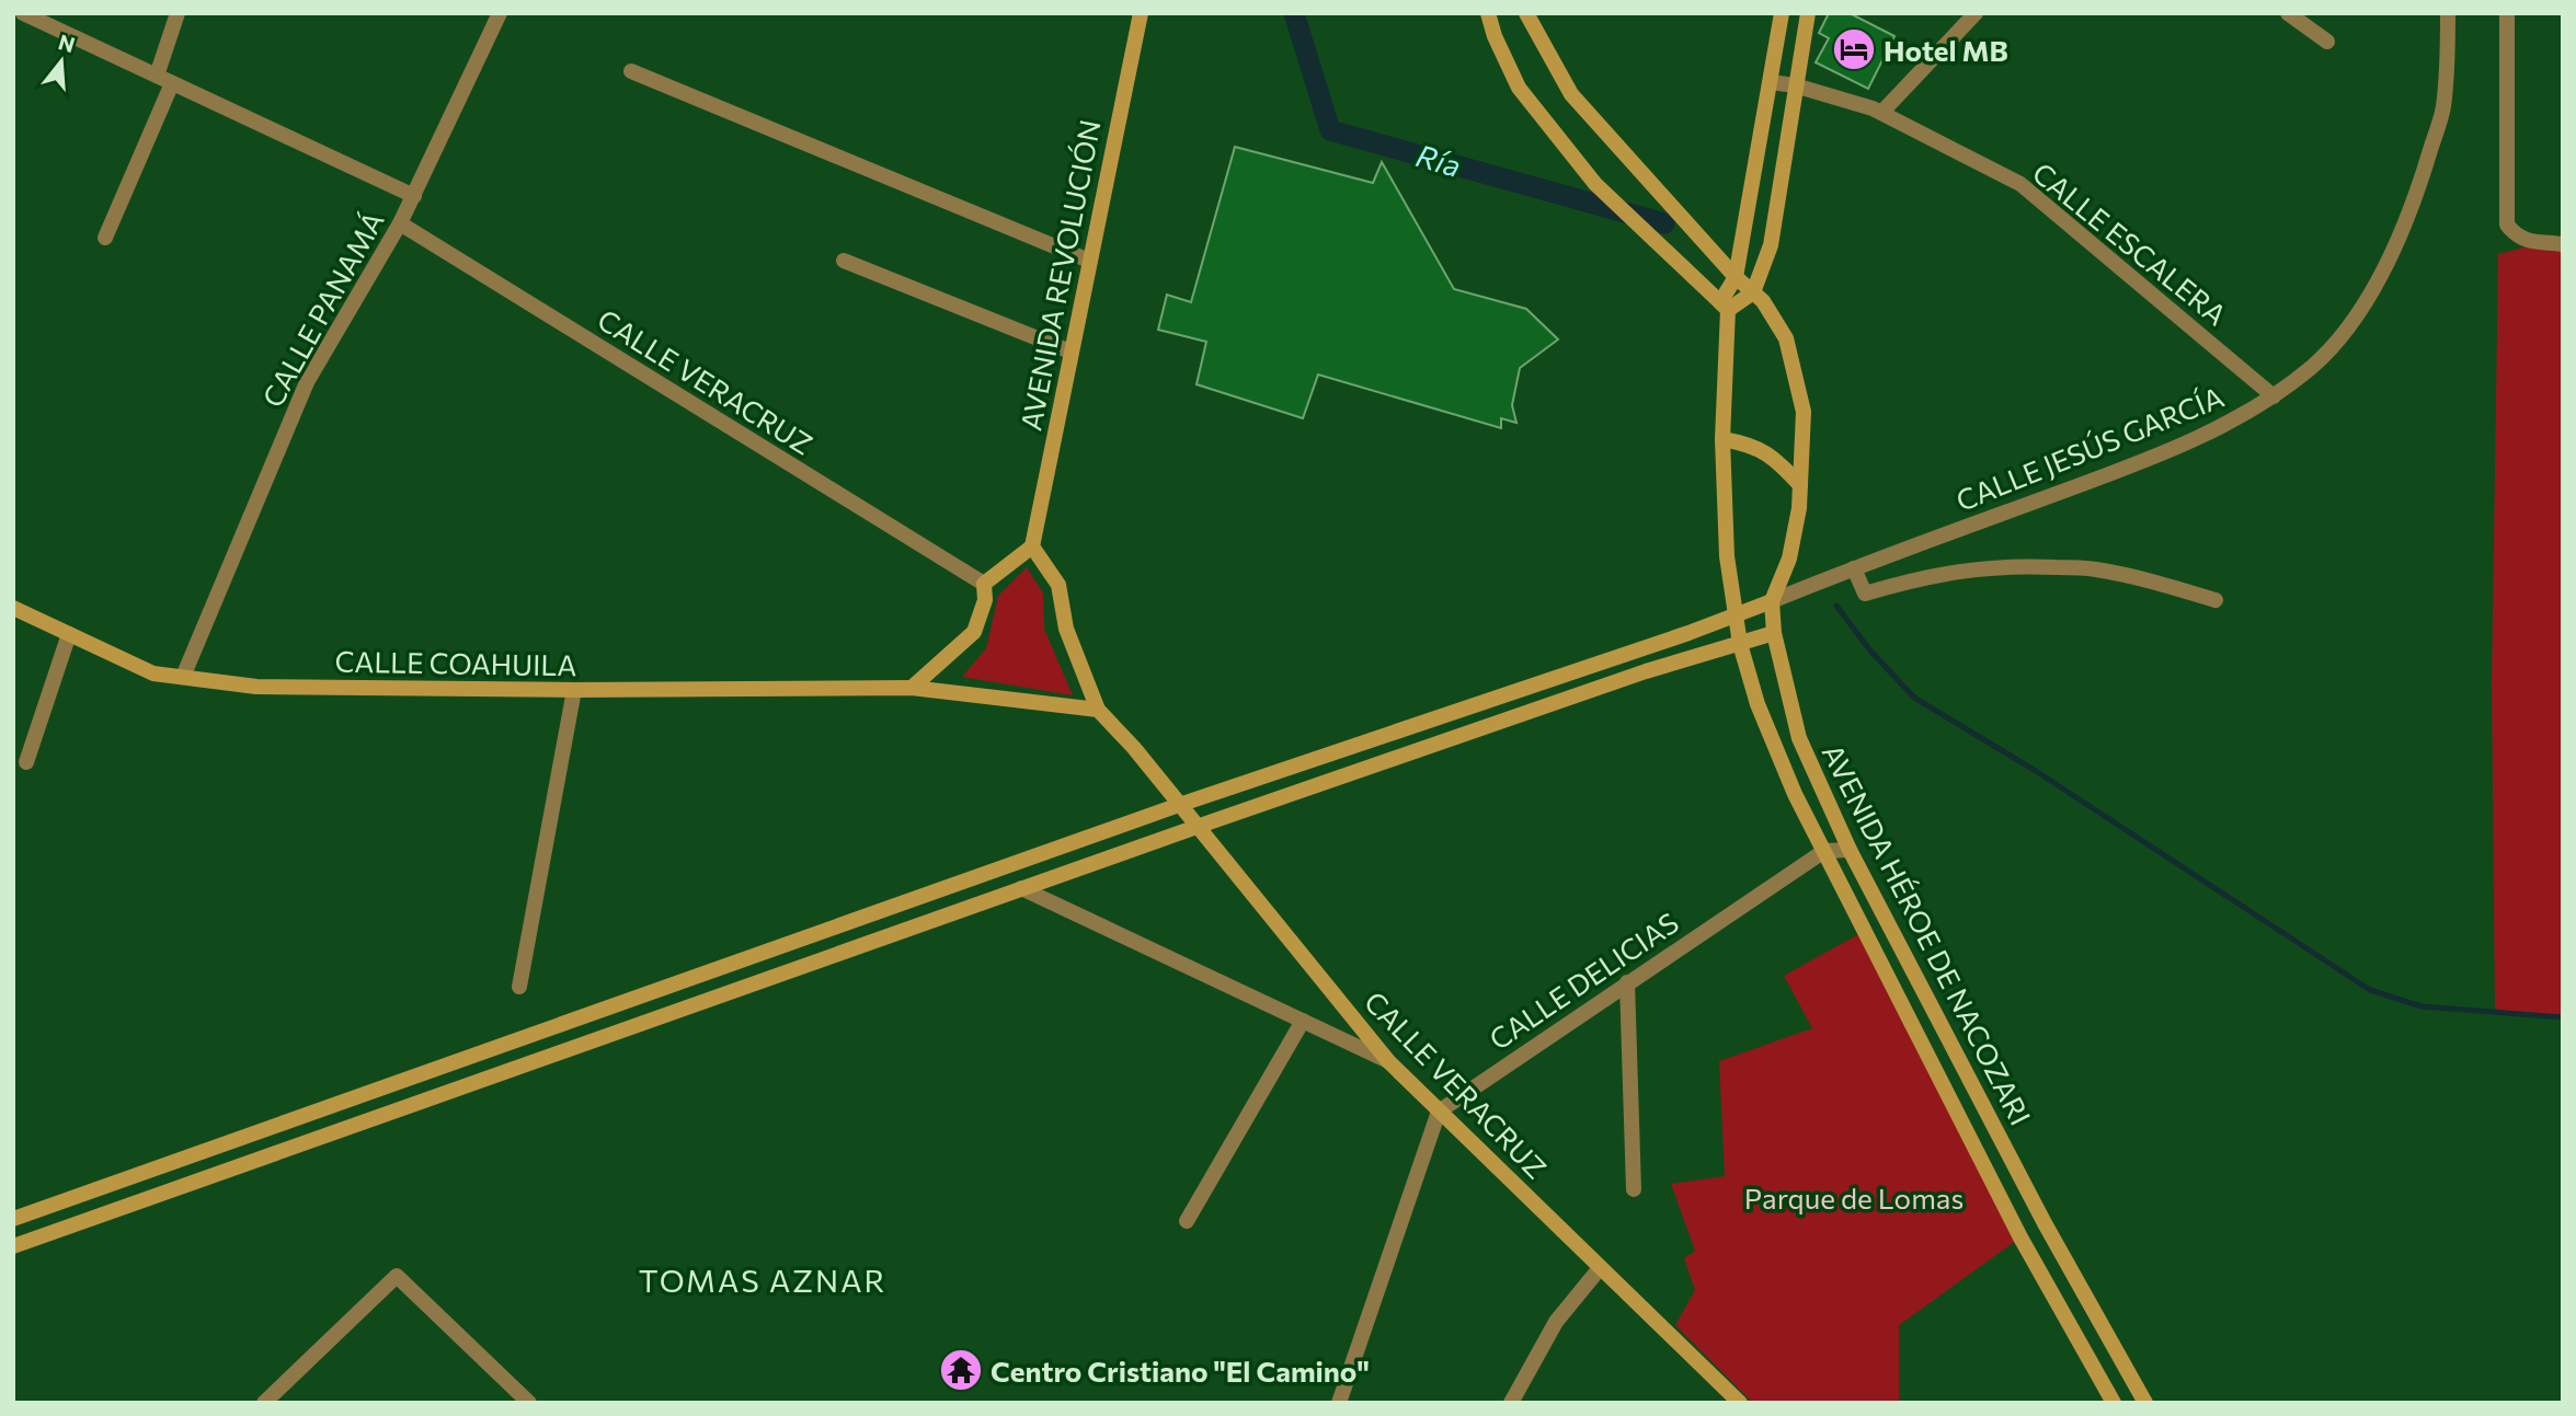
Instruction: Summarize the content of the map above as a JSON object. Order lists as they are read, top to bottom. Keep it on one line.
{"streets":{"main road":["AVENIDA REVOLUCIÓN","CALLE VERACRUZ","CALLE COAHUILA","AVENIDA HÉROE DE NACOZARI"],"street":["CALLE ESCALERA","CALLE PANAMÁ","CALLE JESÚS GARCÍA","CALLE DELICIAS"]},"crossings":[["CALLE ESCALERA","CALLE JESÚS GARCÍA"],["CALLE ESCALERA","AVENIDA HÉROE DE NACOZARI"],["CALLE PANAMÁ","CALLE VERACRUZ"],["CALLE PANAMÁ","CALLE COAHUILA"],["CALLE VERACRUZ","CALLE COAHUILA"],["CALLE VERACRUZ","CALLE DELICIAS"],["CALLE JESÚS GARCÍA","AVENIDA HÉROE DE NACOZARI"],["AVENIDA HÉROE DE NACOZARI","CALLE DELICIAS"]],"districts":["TOMAS AZNAR"],"water":["Ría"],"parks":["Parque de Lomas"],"places":{"hotel":["Hotel MB"],"temple":["Centro Cristiano \"El Camino\""]},"north":"top"}
